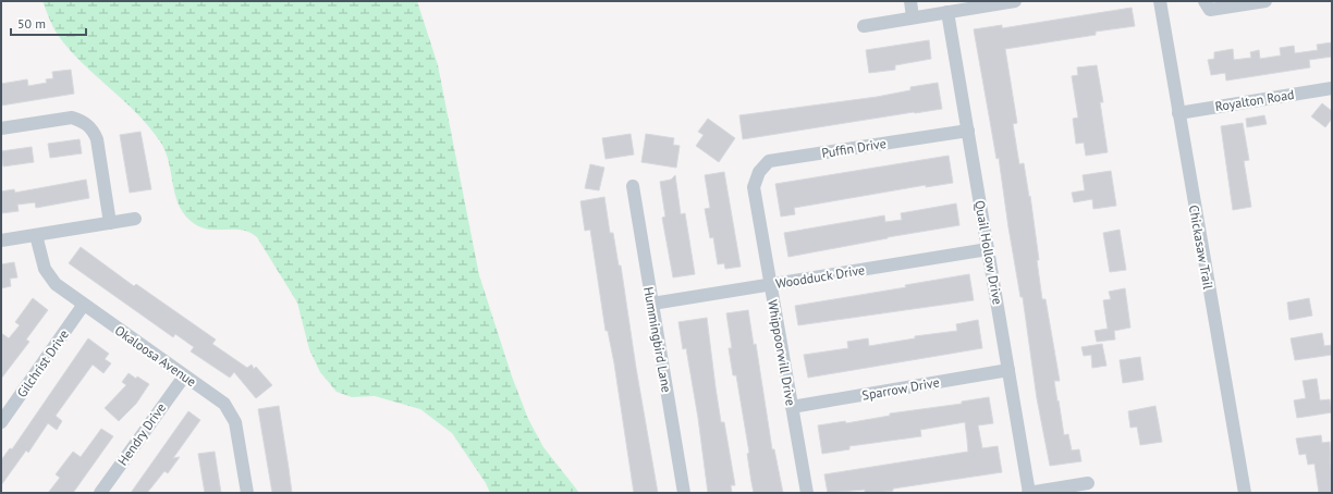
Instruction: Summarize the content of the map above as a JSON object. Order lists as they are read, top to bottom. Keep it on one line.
{"streets":{"street":["Royalton Road","Puffin Drive","Chickasaw Trail","Quail Hollow Drive","Woodduck Drive","Hummingbird Lane","Whippoorwill Drive","Okaloosa Avenue","Gilchrist Drive","Sparrow Drive","Hendry Drive"]},"crossings":[["Royalton Road","Chickasaw Trail"],["Puffin Drive","Quail Hollow Drive"],["Puffin Drive","Whippoorwill Drive"],["Quail Hollow Drive","Woodduck Drive"],["Quail Hollow Drive","Sparrow Drive"],["Woodduck Drive","Hummingbird Lane"],["Woodduck Drive","Whippoorwill Drive"],["Whippoorwill Drive","Sparrow Drive"],["Okaloosa Avenue","Gilchrist Drive"],["Okaloosa Avenue","Hendry Drive"]],"scale_bar":"50 m"}
